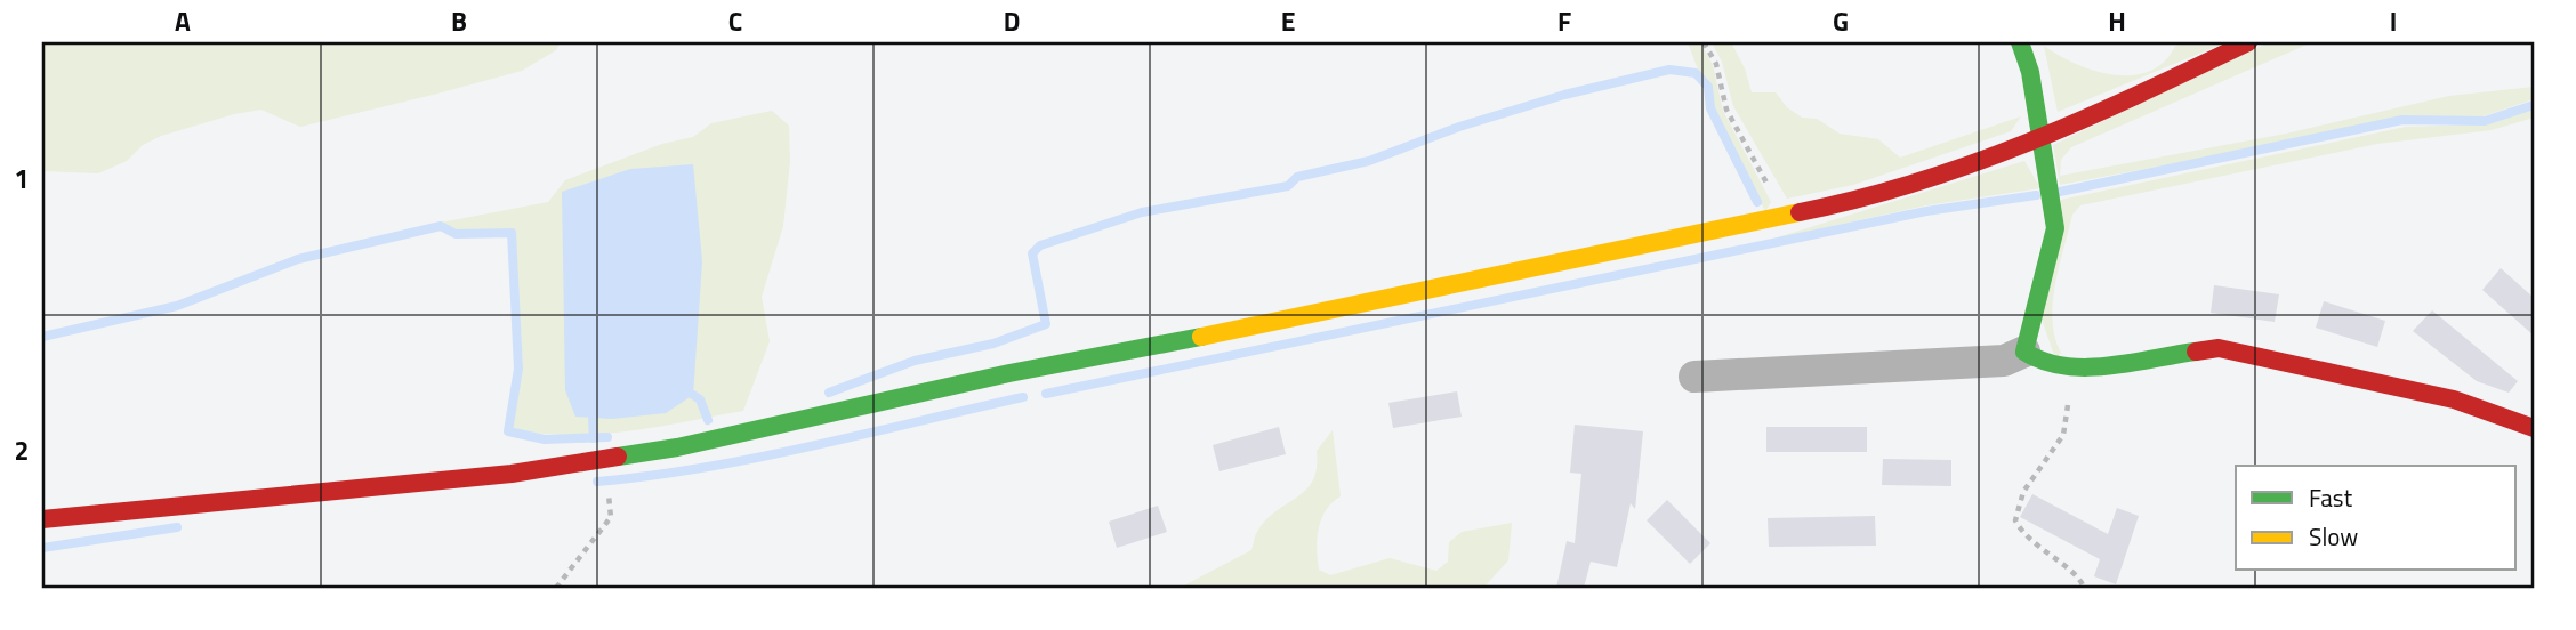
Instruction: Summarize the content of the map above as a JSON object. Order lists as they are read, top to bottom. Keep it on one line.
{"legend":["Fast","Slow"],"grid":{"columns":["A","B","C","D","E","F","G","H","I"],"rows":["1","2"]}}
